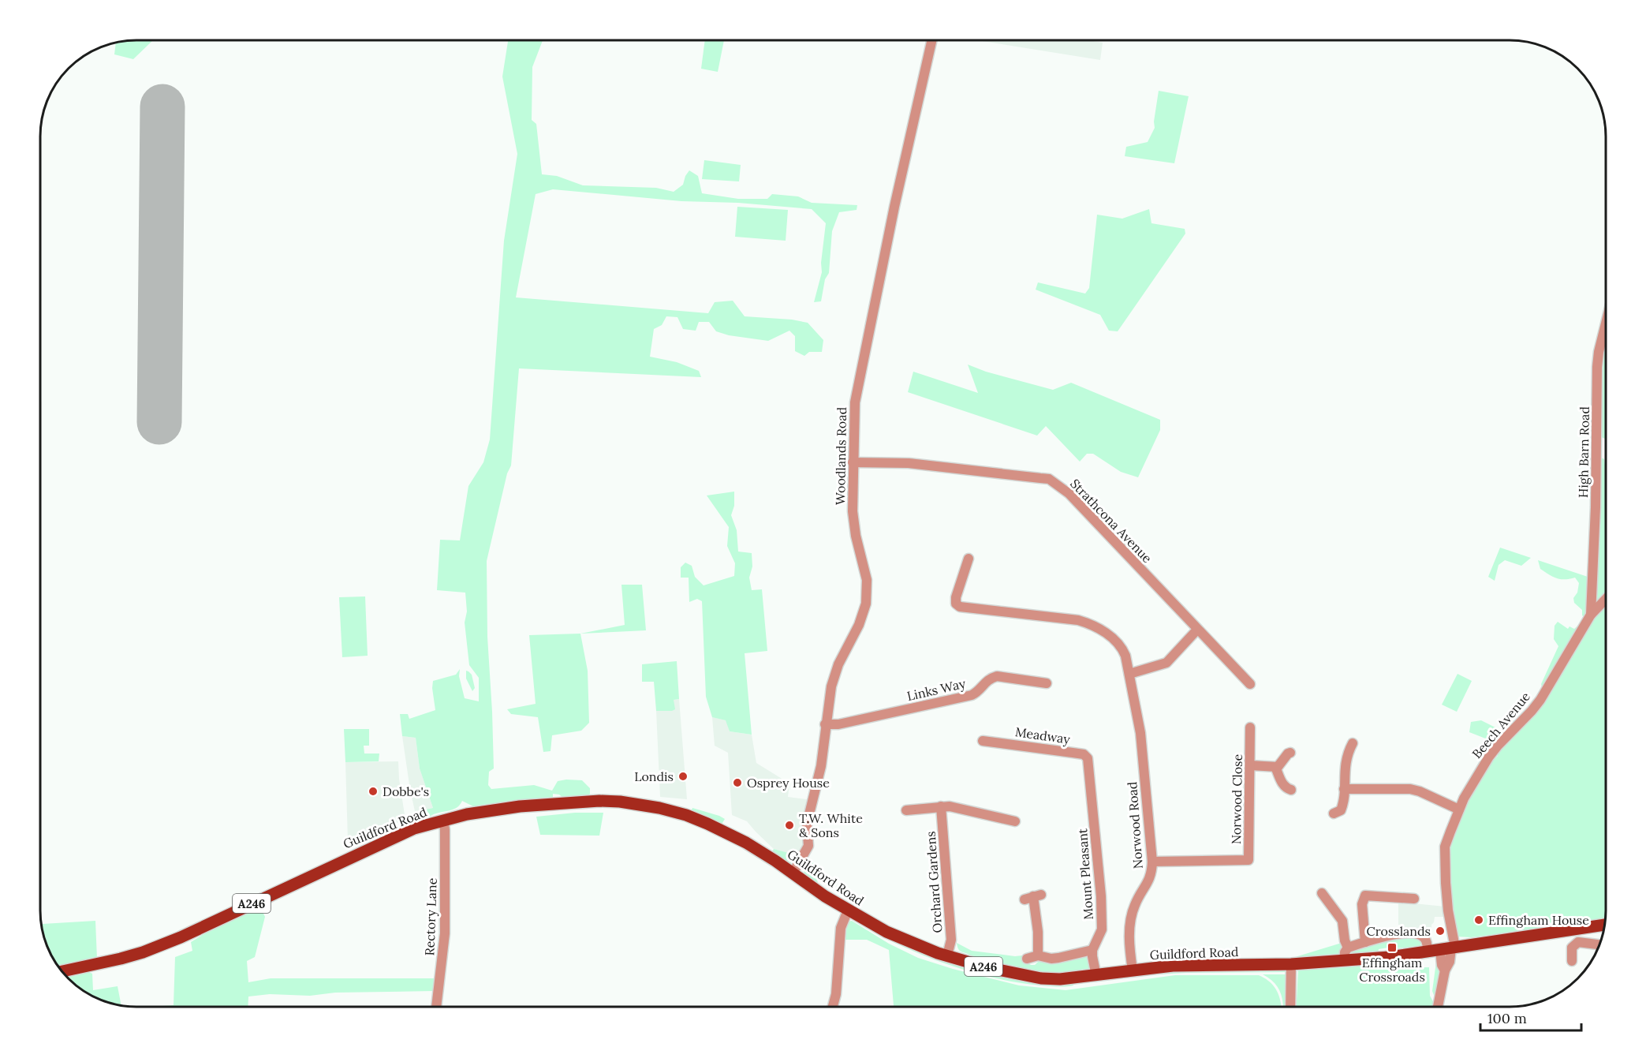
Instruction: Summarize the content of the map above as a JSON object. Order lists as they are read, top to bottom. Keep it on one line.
{"streets":{"main road":["Guildford Road","A246"],"street":["High Barn Road","Woodlands Road","Strathcona Avenue","Links Way","Beech Avenue","Meadway","Norwood Close","Norwood Road","Mount Pleasant","Orchard Gardens","Rectory Lane"]},"crossings":[["High Barn Road","Beech Avenue"],["Woodlands Road","Strathcona Avenue"],["Woodlands Road","Links Way"],["Woodlands Road","Guildford Road"],["Beech Avenue","Guildford Road"],["Meadway","Mount Pleasant"],["Norwood Close","Norwood Road"],["Norwood Road","Guildford Road"],["Guildford Road","Orchard Gardens"],["Guildford Road","Rectory Lane"]],"places":{"other":["Londis","Osprey House","Dobbe's","T.W. White & Sons","Effingham House","Crosslands"],"transit":["Effingham Crossroads"]},"scale_bar":"100 m"}
